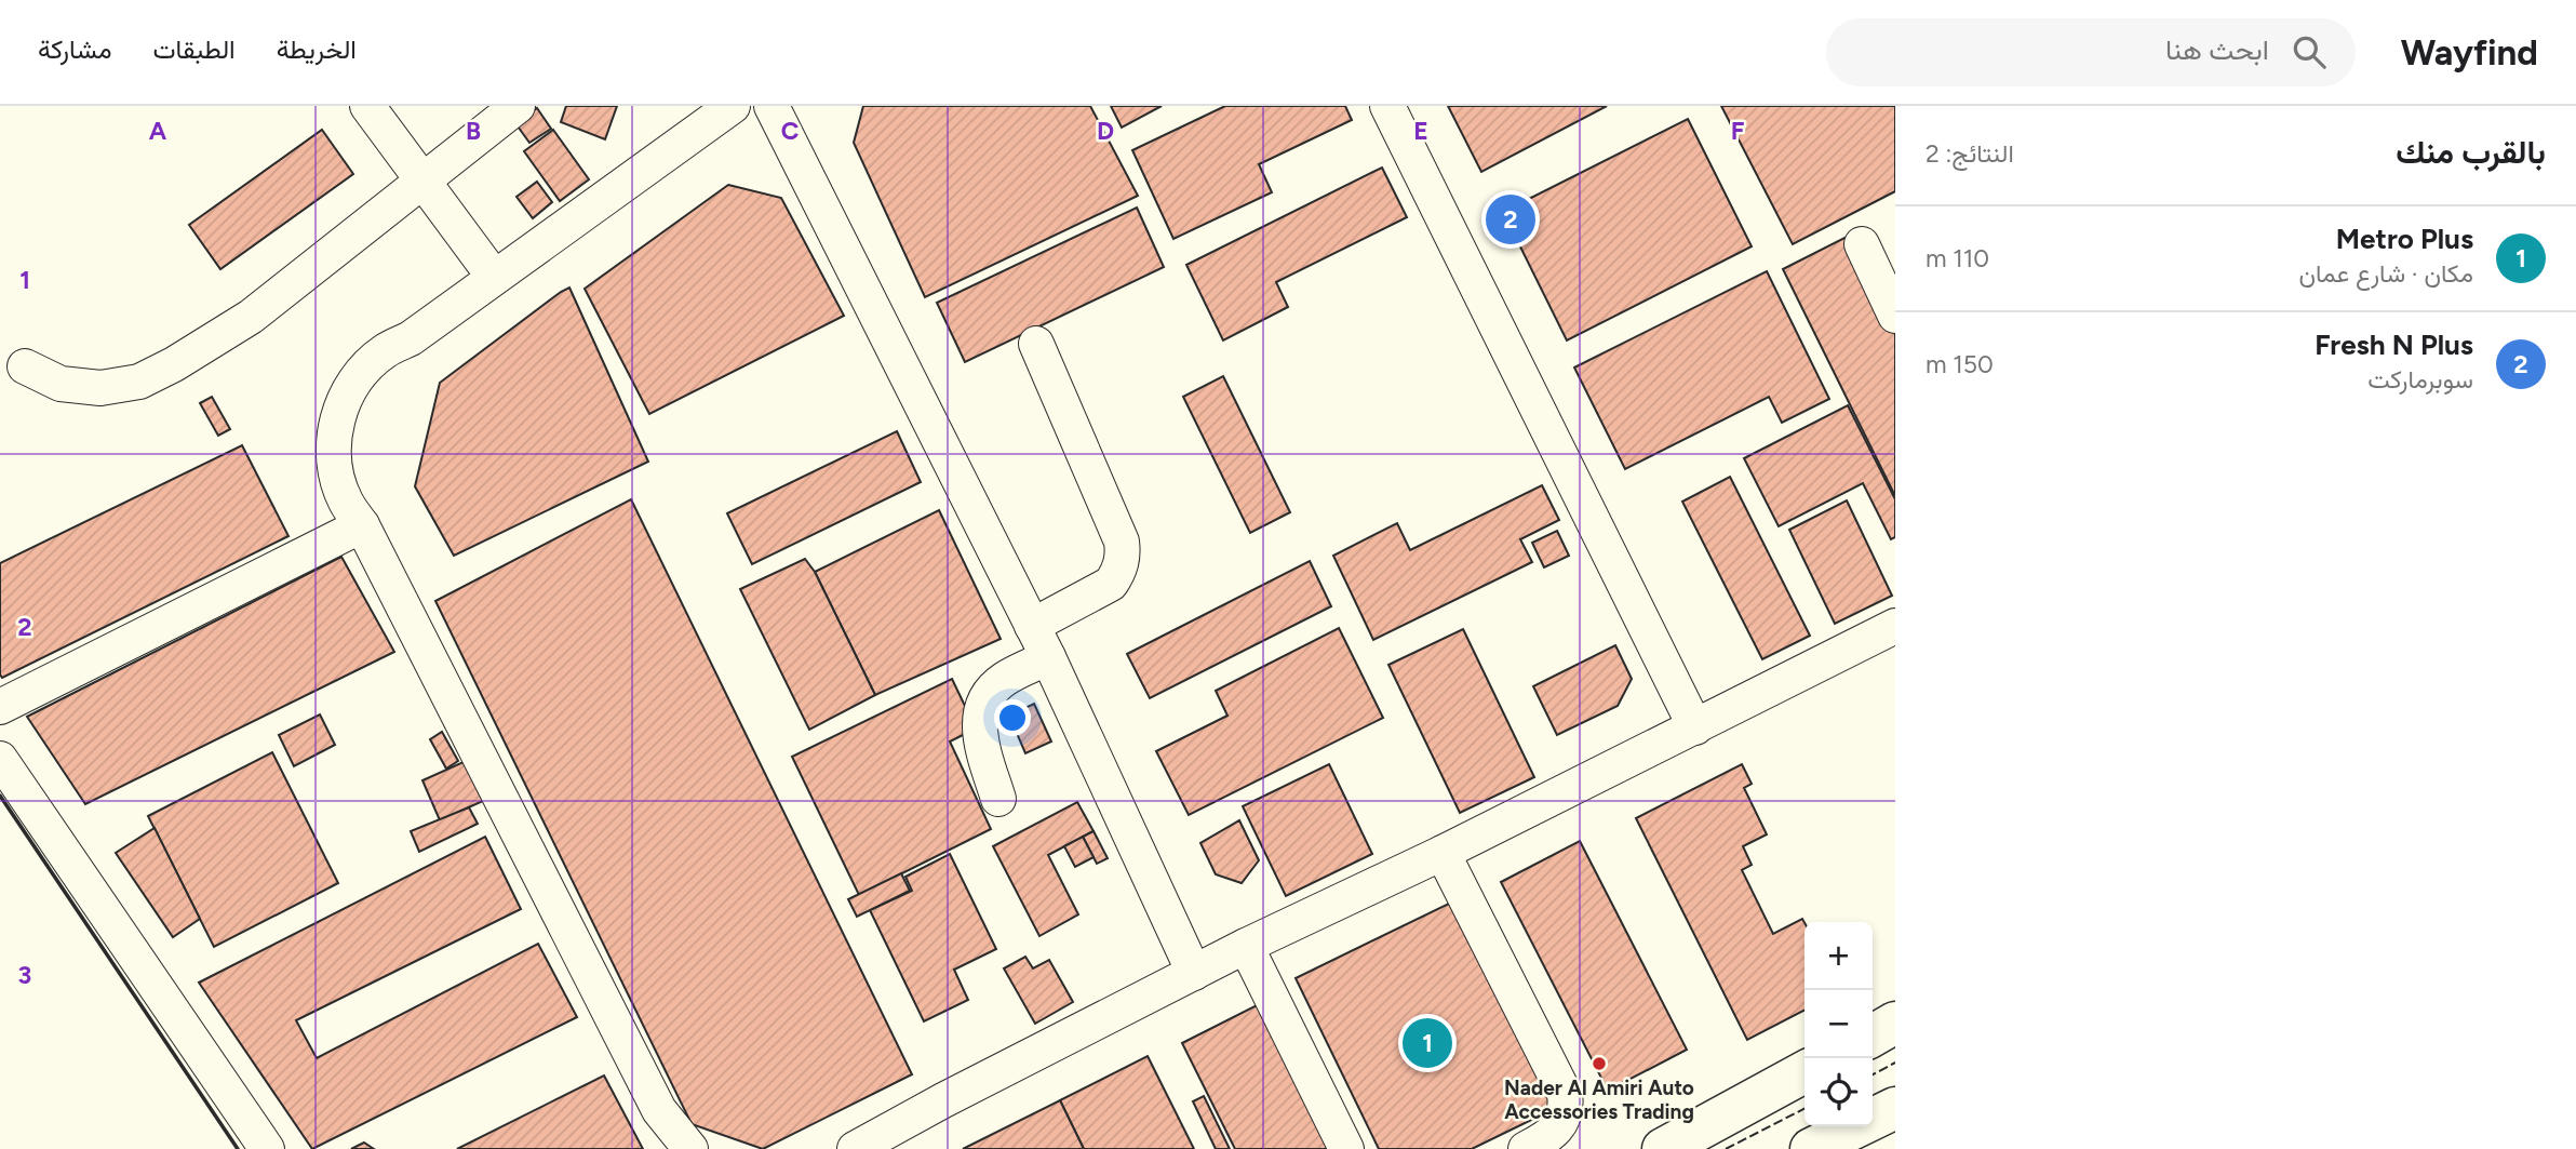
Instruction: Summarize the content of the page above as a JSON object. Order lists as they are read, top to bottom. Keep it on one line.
{"places":["Nader Al Amiri Auto Accessories Trading"],"page":{"header":"Wayfind","search":"ابحث هنا","nav":["الخريطة","الطبقات","مشاركة"],"heading":["بالقرب منك","النتائج: 2"],"pins":["2","1"],"list":[{"mark":"1","name":"Metro Plus","note":"مكان · شارع عمان","value":"110 m"},{"mark":"2","name":"Fresh N Plus","note":"سوبرماركت","value":"150 m"}],"map_buttons":["+","−"]},"grid":{"columns":["A","B","C","D","E","F"],"rows":["1","2","3"]}}
